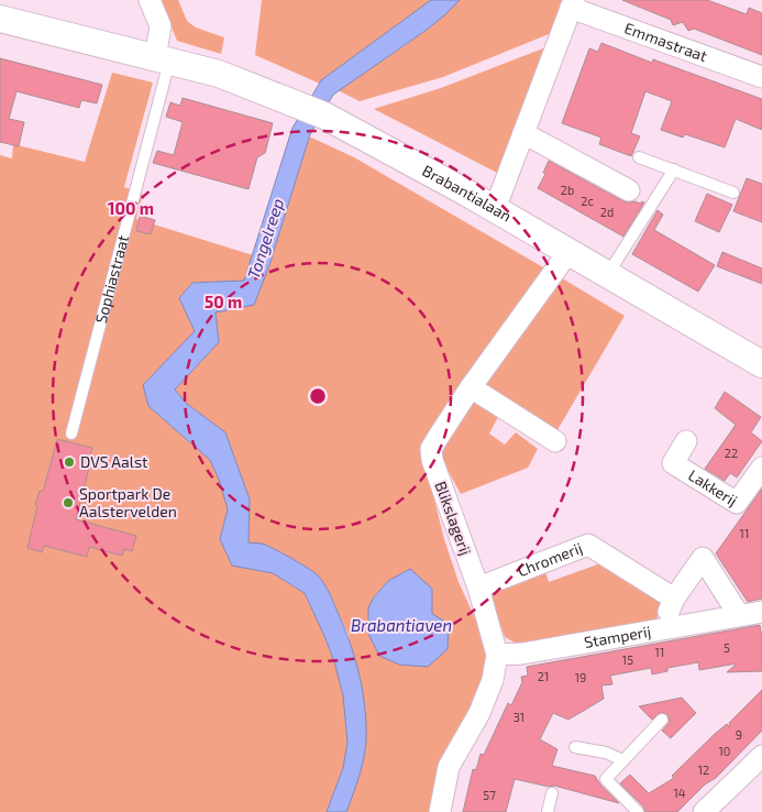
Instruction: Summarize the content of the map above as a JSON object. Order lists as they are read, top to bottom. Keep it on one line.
{"streets":{"street":["Emmastraat","Brabantialaan","Lakkerij","Blikslagerij","Chromerij","Stamperij"],"lane":["Sophiastraat"]},"crossings":[["Brabantialaan","Sophiastraat"],["Brabantialaan","Blikslagerij"],["Blikslagerij","Chromerij"],["Blikslagerij","Stamperij"]],"water":["Tongelreep","Brabantiaven"],"places":["DVS Aalst","Sportpark De Aalstervelden"],"house_numbers":["2b","2c","2d","22","11","5","11","15","21","19","31","9","10","12","14","57"],"rings":["100 m","50 m"]}
